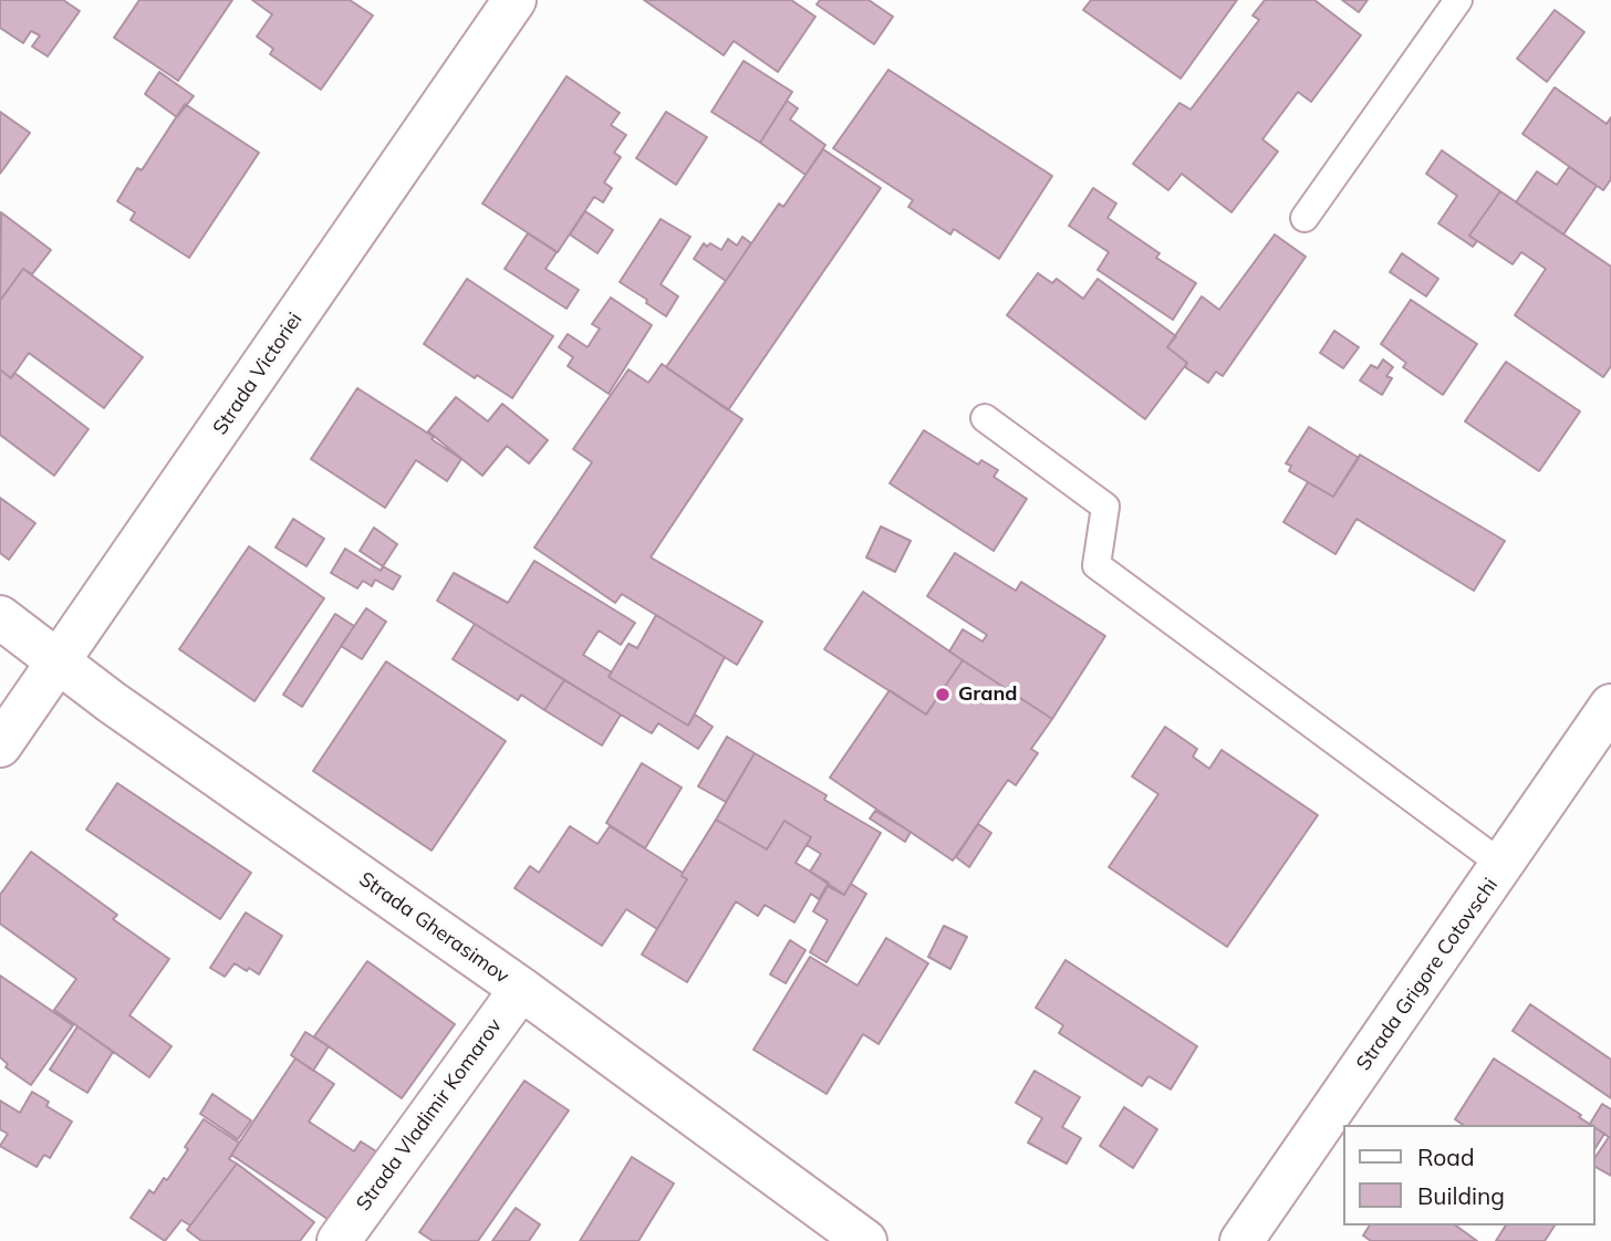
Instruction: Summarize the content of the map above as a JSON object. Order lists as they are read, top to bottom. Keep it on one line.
{"streets":{"street":["Strada Victoriei","Strada Gherasimov","Strada Grigore Cotovschi","Strada Vladimir Komarov"]},"crossings":[["Strada Victoriei","Strada Gherasimov"],["Strada Gherasimov","Strada Vladimir Komarov"]],"places":["Grand"],"legend":["Road","Building"]}
